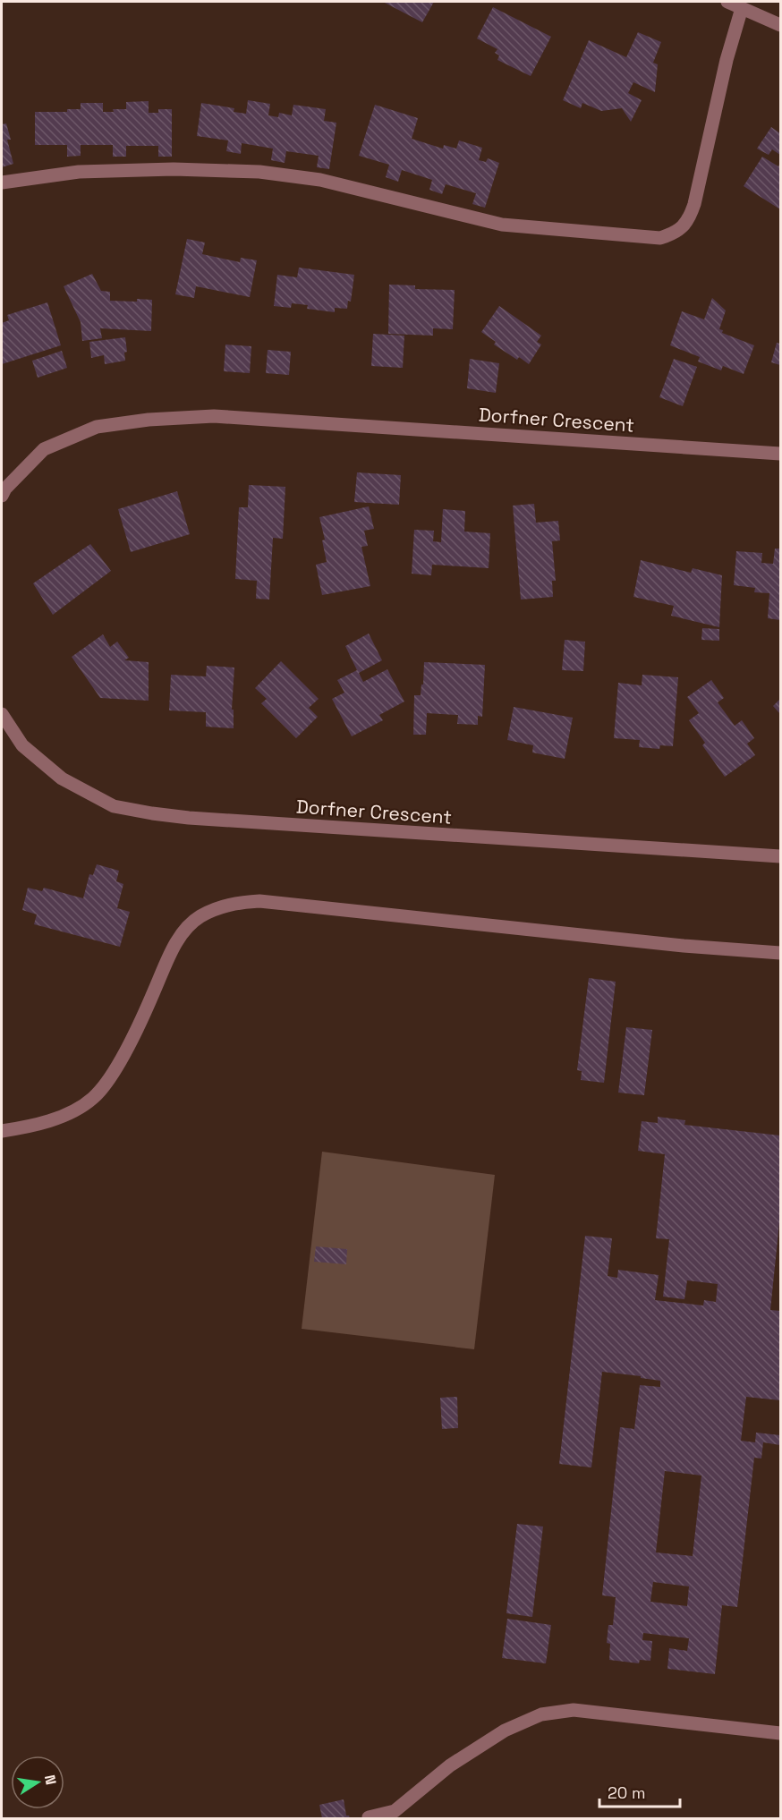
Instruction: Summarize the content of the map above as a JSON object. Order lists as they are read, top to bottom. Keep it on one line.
{"streets":{"street":["Dorfner Crescent"]},"scale_bar":"20 m","north":"right"}
